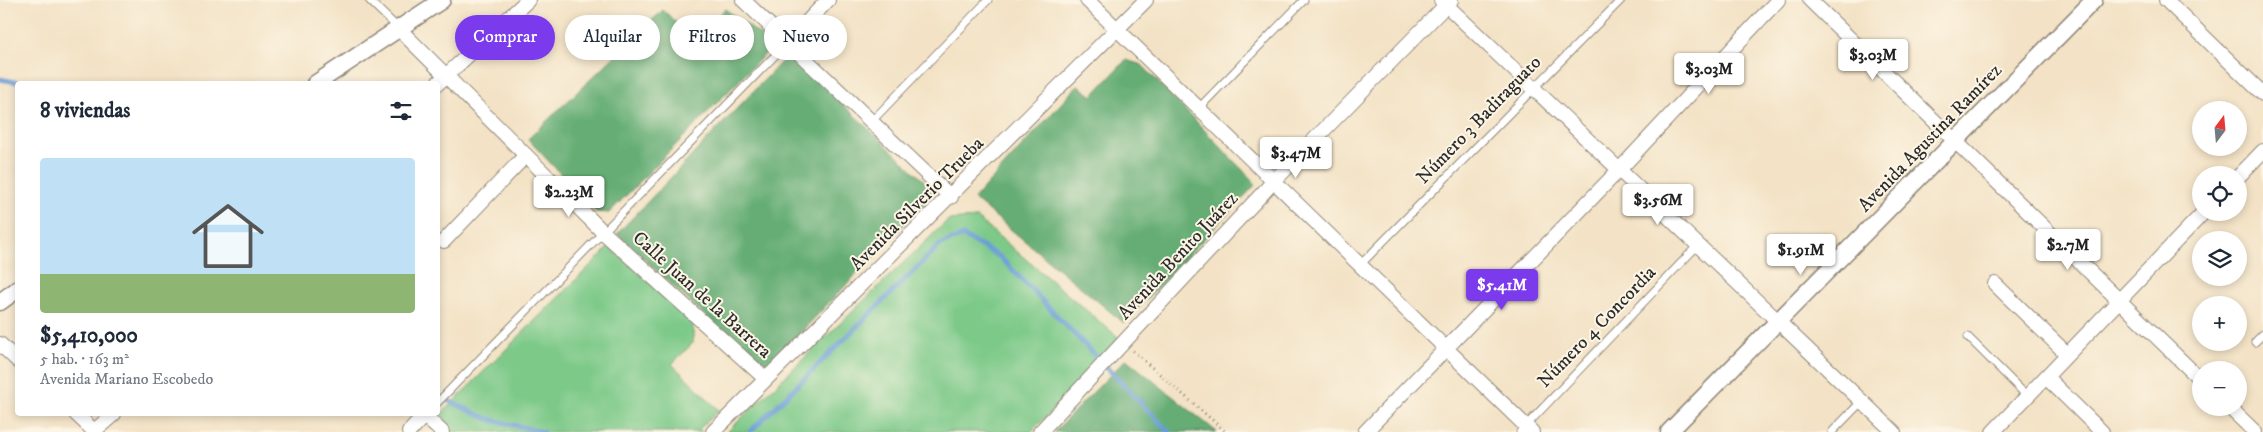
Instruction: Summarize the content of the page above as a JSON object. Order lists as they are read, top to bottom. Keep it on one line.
{"streets":{"street":["Avenida Agustina Ramírez","Avenida Silverio Trueba","Avenida Benito Juárez","Calle Juan de la Barrera"],"lane":["Número 3 Badiraguato","Número 4 Concordia"]},"crossings":[["Avenida Silverio Trueba","Calle Juan de la Barrera"]],"north":"top","page":{"chip":["Comprar","Alquilar","Filtros","Nuevo"],"price":["$3.03M","$3.03M","$3.47M","$2.23M","$3.56M","$2.7M","$1.91M","$5.41M"],"heading":"8 viviendas","map_buttons":["+","−"],"list":[{"name":"$5,410,000","note":"5 hab. · 163 m² · Avenida Mariano Escobedo"}]}}
